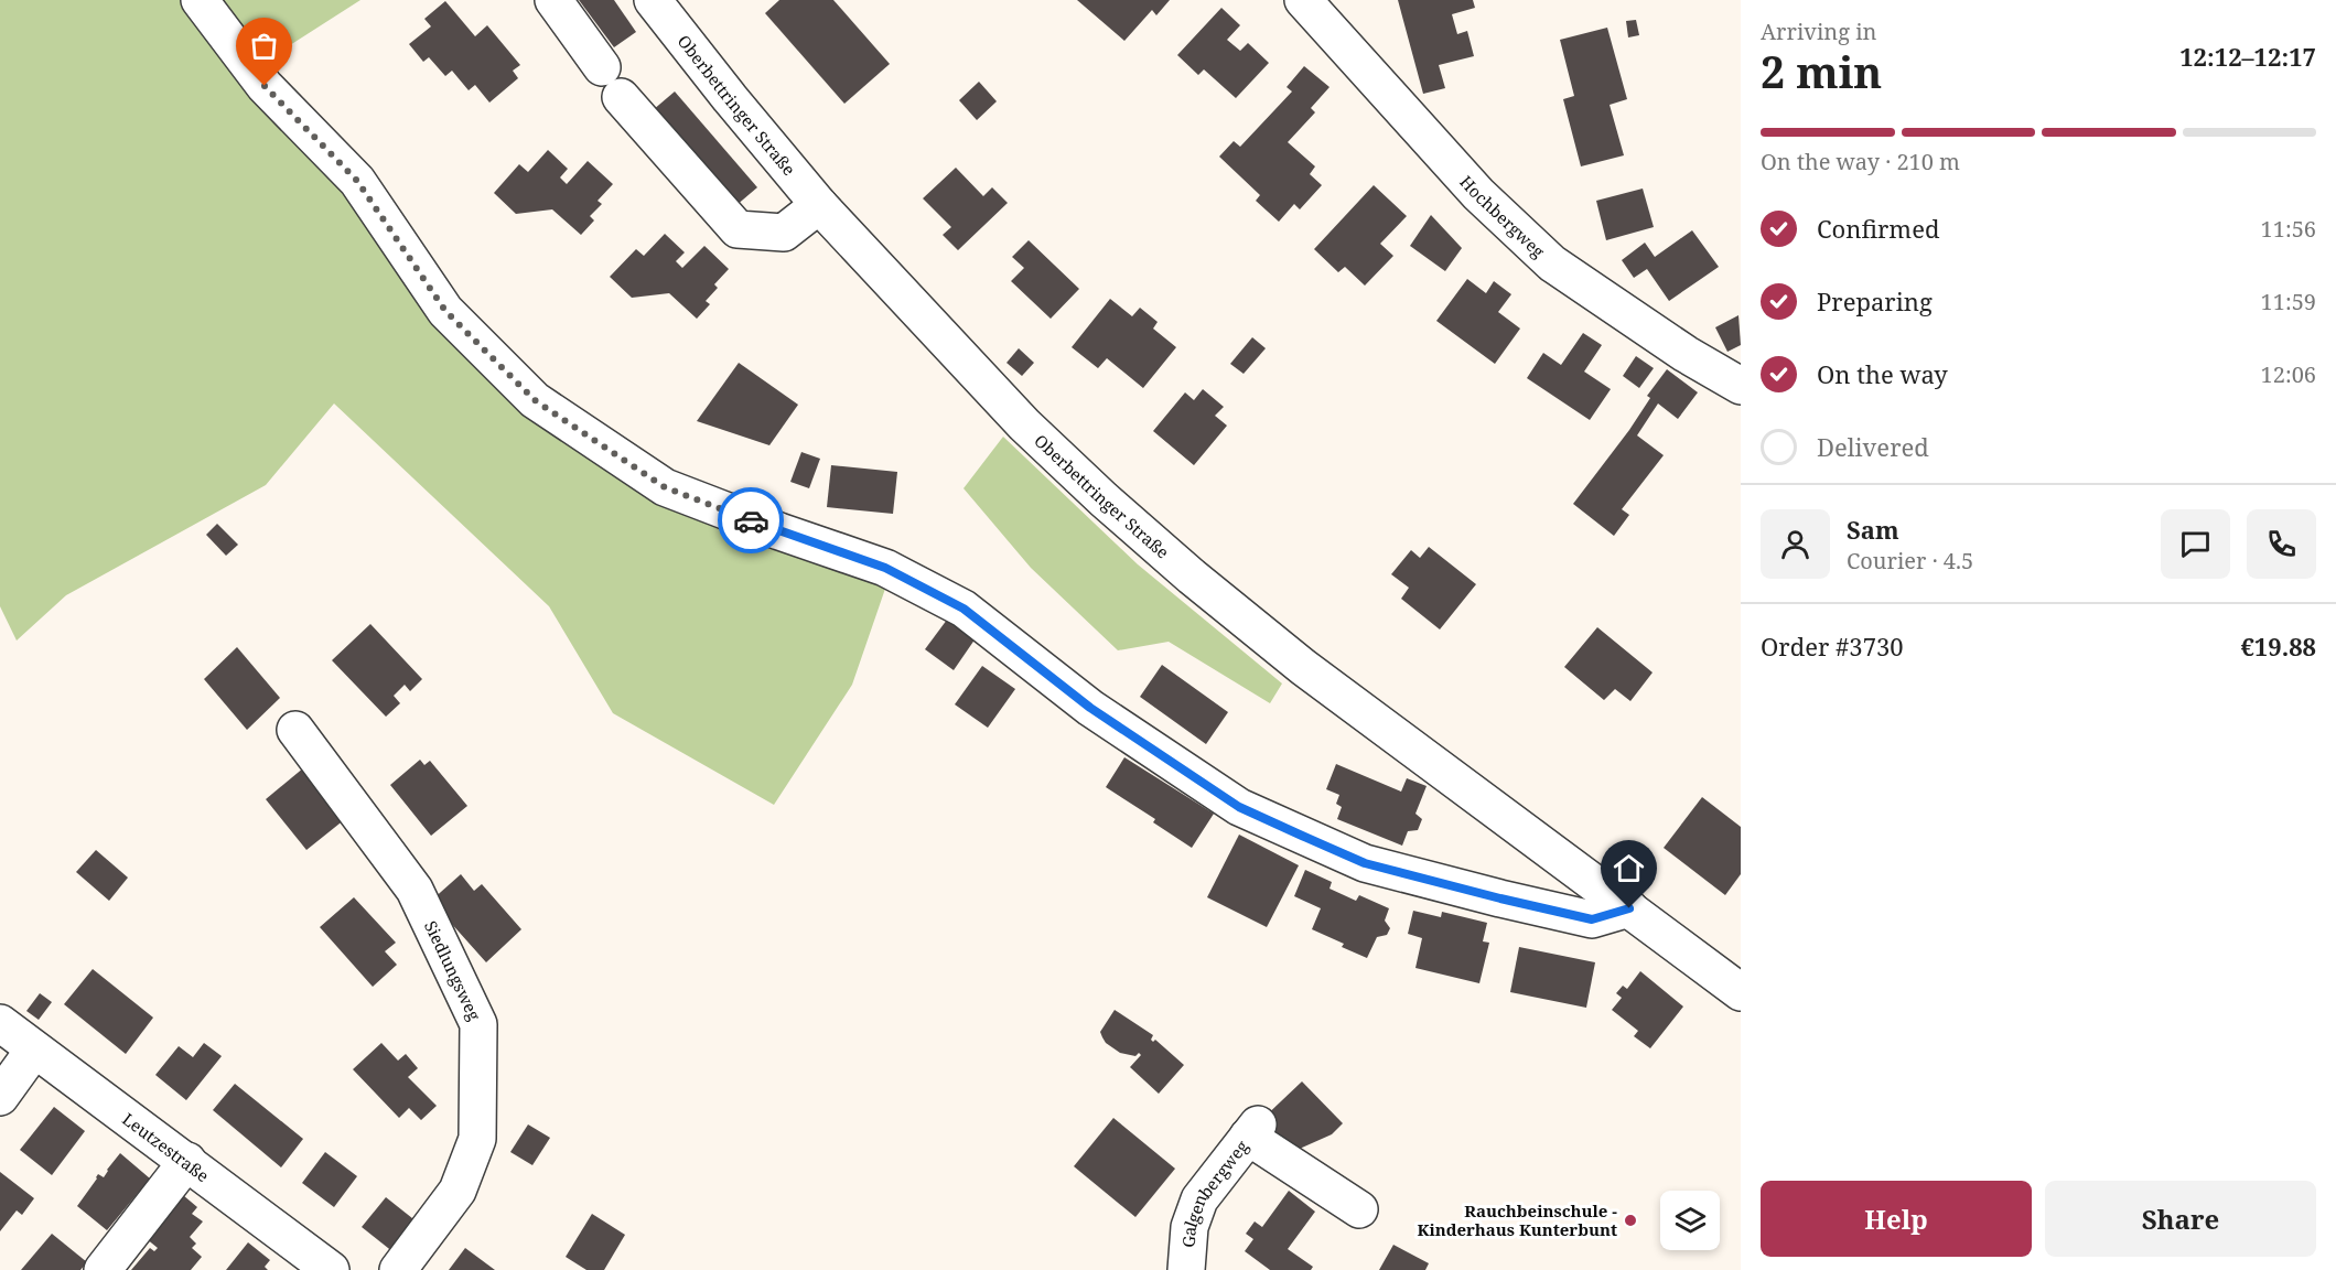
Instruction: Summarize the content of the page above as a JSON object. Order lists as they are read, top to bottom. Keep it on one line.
{"streets":{"street":["Oberbettringer Straße","Hochbergweg","Siedlungsweg","Leutzestraße","Galgenbergweg"]},"places":["Rauchbeinschule - Kinderhaus Kunterbunt"],"page":{"heading":["2 min","Arriving in","12:12–12:17"],"panel":["Sam","Courier · 4.5","Order #3730","€19.88"],"bar":"On the way · 210 m","list":[["Confirmed","11:56"],["Preparing","11:59"],["On the way","12:06"],"Delivered"],"buttons":["Help","Share"]}}
